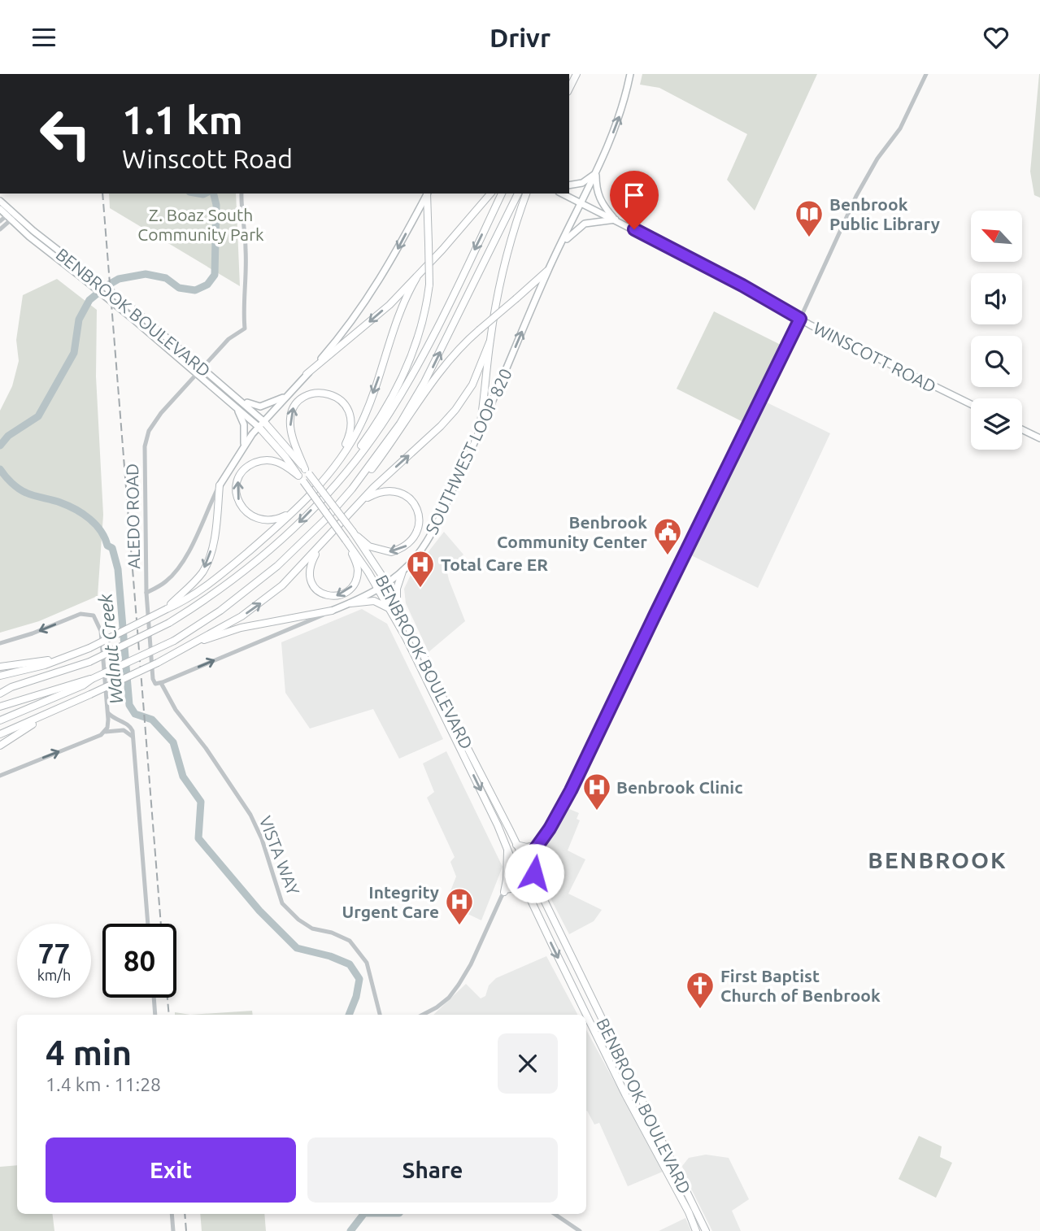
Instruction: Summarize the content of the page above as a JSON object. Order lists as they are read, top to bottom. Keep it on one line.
{"streets":{"highway":["BENBROOK BOULEVARD"],"main road":["WINSCOTT ROAD","SOUTHWEST LOOP 820"],"street":["ALEDO ROAD","VISTA WAY"]},"crossings":[["BENBROOK BOULEVARD","SOUTHWEST LOOP 820"],["BENBROOK BOULEVARD","ALEDO ROAD"],["WINSCOTT ROAD","SOUTHWEST LOOP 820"],["SOUTHWEST LOOP 820","ALEDO ROAD"],["SOUTHWEST LOOP 820","VISTA WAY"]],"one_way":["SOUTHWEST LOOP 820"],"districts":["BENBROOK"],"water":["Walnut Creek"],"parks":["Z. Boaz South Community Park"],"places":{"library":["Benbrook Public Library"],"public building":["Benbrook Community Center"],"hospital":["Total Care ER","Benbrook Clinic","Integrity Urgent Care"],"church":["First Baptist Church of Benbrook"]},"north":"top left","page":{"header":"Drivr","turn":["1.1 km","Winscott Road"],"speed":"77 km/h","limit":"80","heading":["4 min","1.4 km · 11:28"],"buttons":["Exit","Share"]}}
